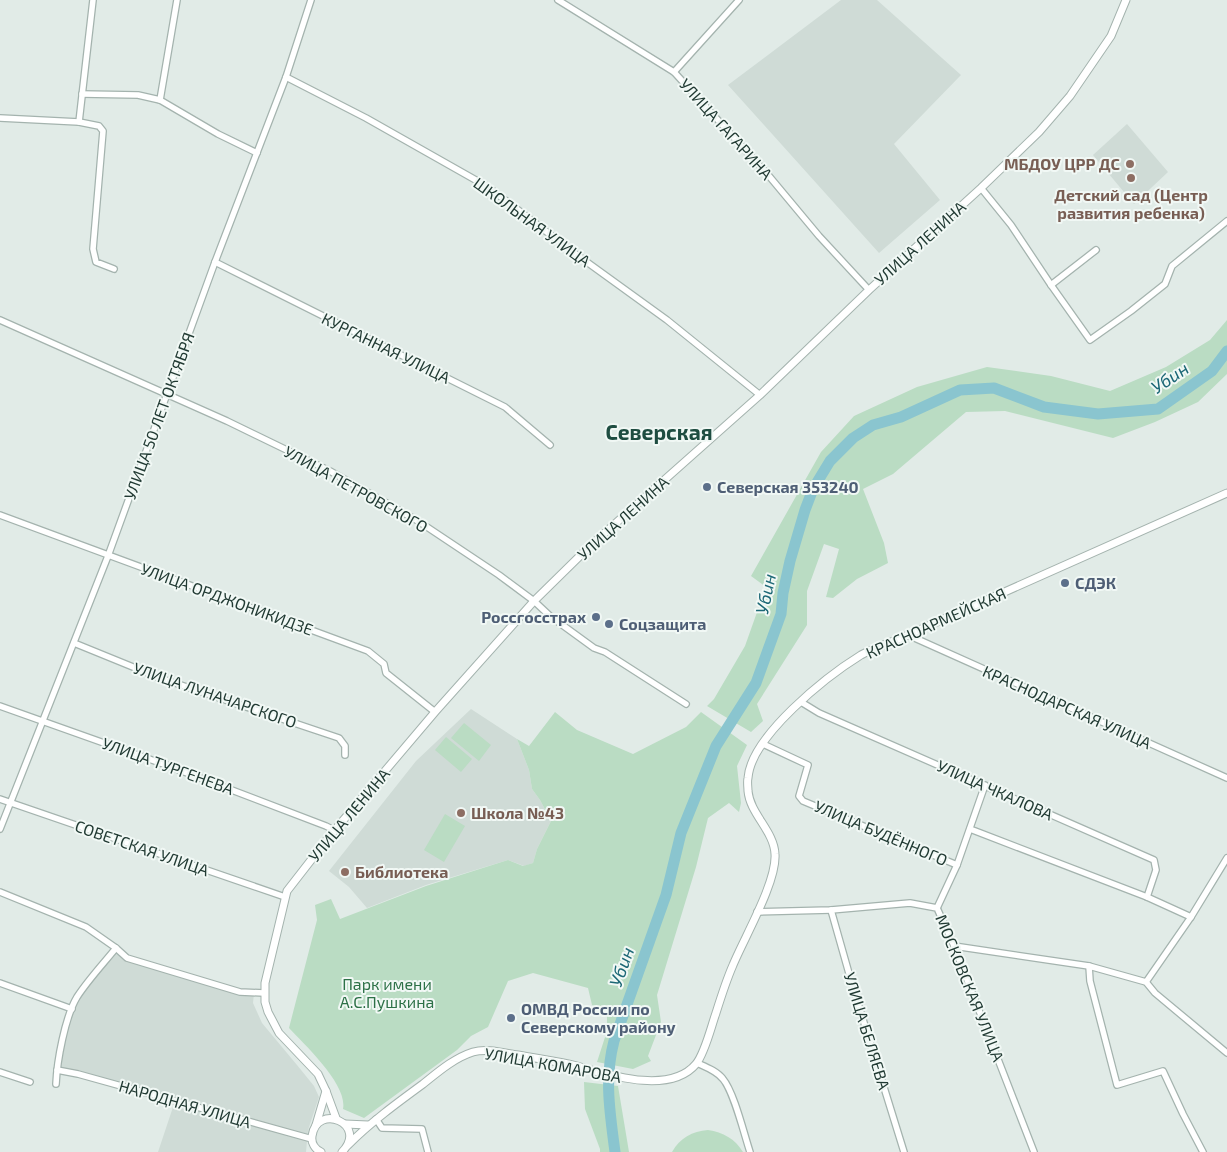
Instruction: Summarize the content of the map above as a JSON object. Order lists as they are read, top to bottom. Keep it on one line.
{"streets":{"street":["УЛИЦА ГАГАРИНА","ШКОЛЬНАЯ УЛИЦА","УЛИЦА ЛЕНИНА","КУРГАННАЯ УЛИЦА","УЛИЦА 50 ЛЕТ ОКТЯБРЯ","УЛИЦА ПЕТРОВСКОГО","УЛИЦА ОРДЖОНИКИДЗЕ","КРАСНОАРМЕЙСКАЯ","УЛИЦА ЛУНАЧАРСКОГО","КРАСНОДАРСКАЯ УЛИЦА","УЛИЦА ТУРГЕНЕВА","УЛИЦА ЧКАЛОВА","УЛИЦА БУДЁННОГО","СОВЕТСКАЯ УЛИЦА","МОСКОВСКАЯ УЛИЦА","УЛИЦА БЕЛЯЕВА","УЛИЦА КОМАРОВА","НАРОДНАЯ УЛИЦА"]},"crossings":[["УЛИЦА ГАГАРИНА","УЛИЦА ЛЕНИНА"],["ШКОЛЬНАЯ УЛИЦА","УЛИЦА ЛЕНИНА"],["ШКОЛЬНАЯ УЛИЦА","УЛИЦА 50 ЛЕТ ОКТЯБРЯ"],["УЛИЦА ЛЕНИНА","УЛИЦА ПЕТРОВСКОГО"],["УЛИЦА ЛЕНИНА","УЛИЦА ОРДЖОНИКИДЗЕ"],["УЛИЦА ЛЕНИНА","УЛИЦА ТУРГЕНЕВА"],["УЛИЦА ЛЕНИНА","СОВЕТСКАЯ УЛИЦА"],["КУРГАННАЯ УЛИЦА","УЛИЦА 50 ЛЕТ ОКТЯБРЯ"],["УЛИЦА 50 ЛЕТ ОКТЯБРЯ","УЛИЦА ПЕТРОВСКОГО"],["УЛИЦА 50 ЛЕТ ОКТЯБРЯ","УЛИЦА ОРДЖОНИКИДЗЕ"],["УЛИЦА 50 ЛЕТ ОКТЯБРЯ","УЛИЦА ЛУНАЧАРСКОГО"],["УЛИЦА 50 ЛЕТ ОКТЯБРЯ","УЛИЦА ТУРГЕНЕВА"],["УЛИЦА 50 ЛЕТ ОКТЯБРЯ","СОВЕТСКАЯ УЛИЦА"],["КРАСНОАРМЕЙСКАЯ","КРАСНОДАРСКАЯ УЛИЦА"],["КРАСНОАРМЕЙСКАЯ","УЛИЦА ЧКАЛОВА"],["КРАСНОАРМЕЙСКАЯ","УЛИЦА БУДЁННОГО"],["КРАСНОАРМЕЙСКАЯ","МОСКОВСКАЯ УЛИЦА"],["КРАСНОАРМЕЙСКАЯ","УЛИЦА КОМАРОВА"],["МОСКОВСКАЯ УЛИЦА","УЛИЦА БЕЛЯЕВА"]],"districts":["Северская"],"water":["Убин"],"parks":["Парк имени А.С.Пушкина"],"places":["МБДОУ ЦРР ДС","Детский сад (Центр развития ребенка)","Северская 353240","СДЭК","Россгосстрах","Соцзащита","Школа №43","Библиотека","ОМВД России по Северскому району"]}
